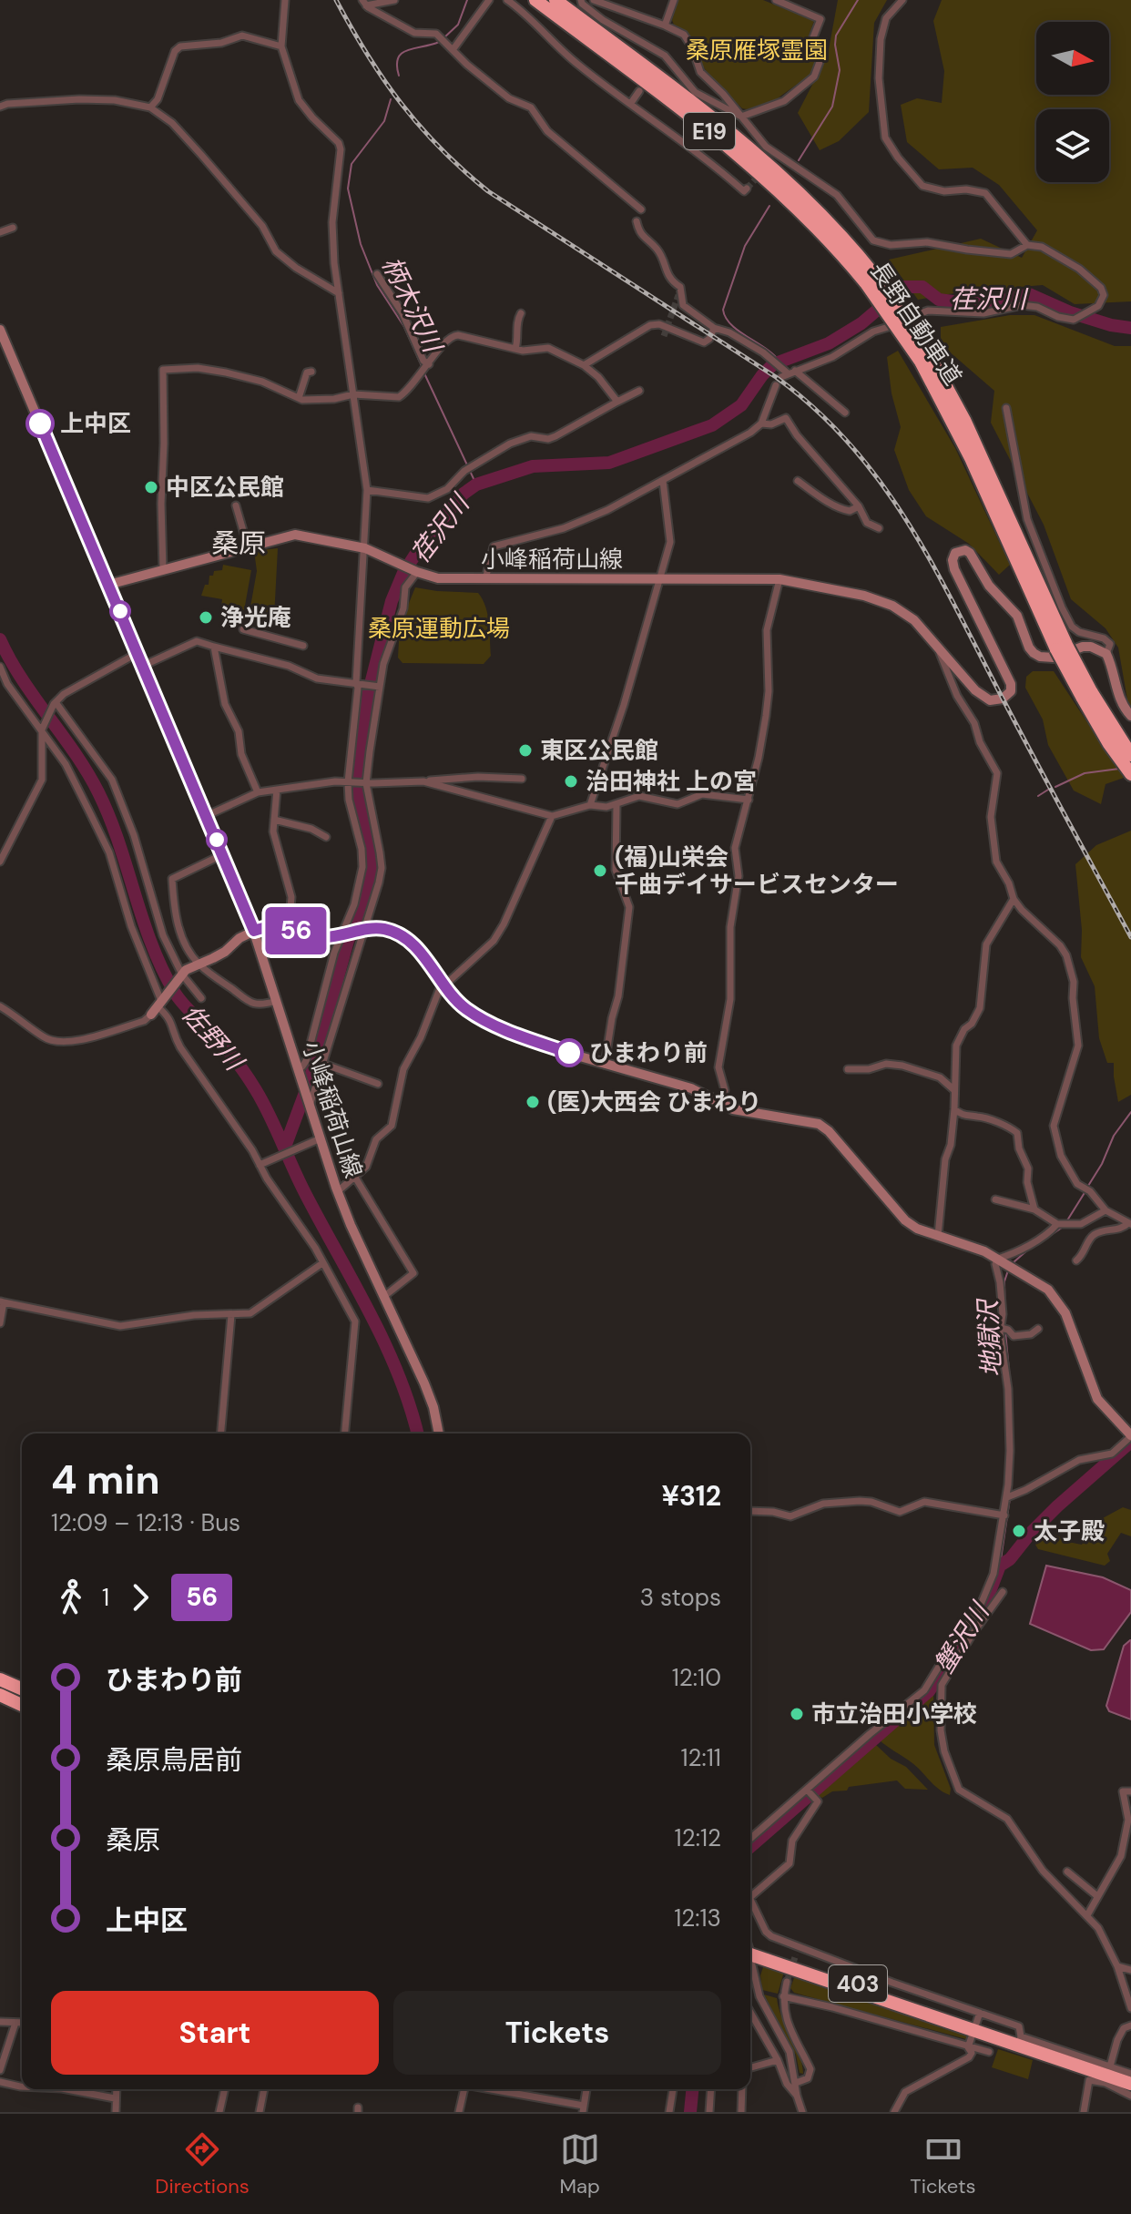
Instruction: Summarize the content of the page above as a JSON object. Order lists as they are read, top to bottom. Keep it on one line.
{"streets":{"highway":["E19","長野自動車道","403"],"main road":["小峰稲荷山線"]},"districts":["桑原"],"water":["荏沢川","柄木沢川","佐野川","地獄沢","蟹沢川"],"parks":["桑原雁塚霊園","桑原運動広場"],"places":["上中区","中区公民館","浄光庵","東区公民館","治田神社 上の宮","(福)山栄会 千曲デイサービスセンター","ひまわり前","(医)大西会 ひまわり","太子殿","市立治田小学校"],"lines":["bus line 56"],"north":"right","page":{"on_map":"56","heading":["4 min","12:09 – 12:13 · Bus","¥312"],"legs":["1","56","3 stops"],"list":[{"name":"ひまわり前","value":"12:10"},{"name":"桑原鳥居前","value":"12:11"},{"name":"桑原","value":"12:12"},{"name":"上中区","value":"12:13"}],"buttons":["Start","Tickets"],"tabs":["Directions","Map","Tickets"]}}
